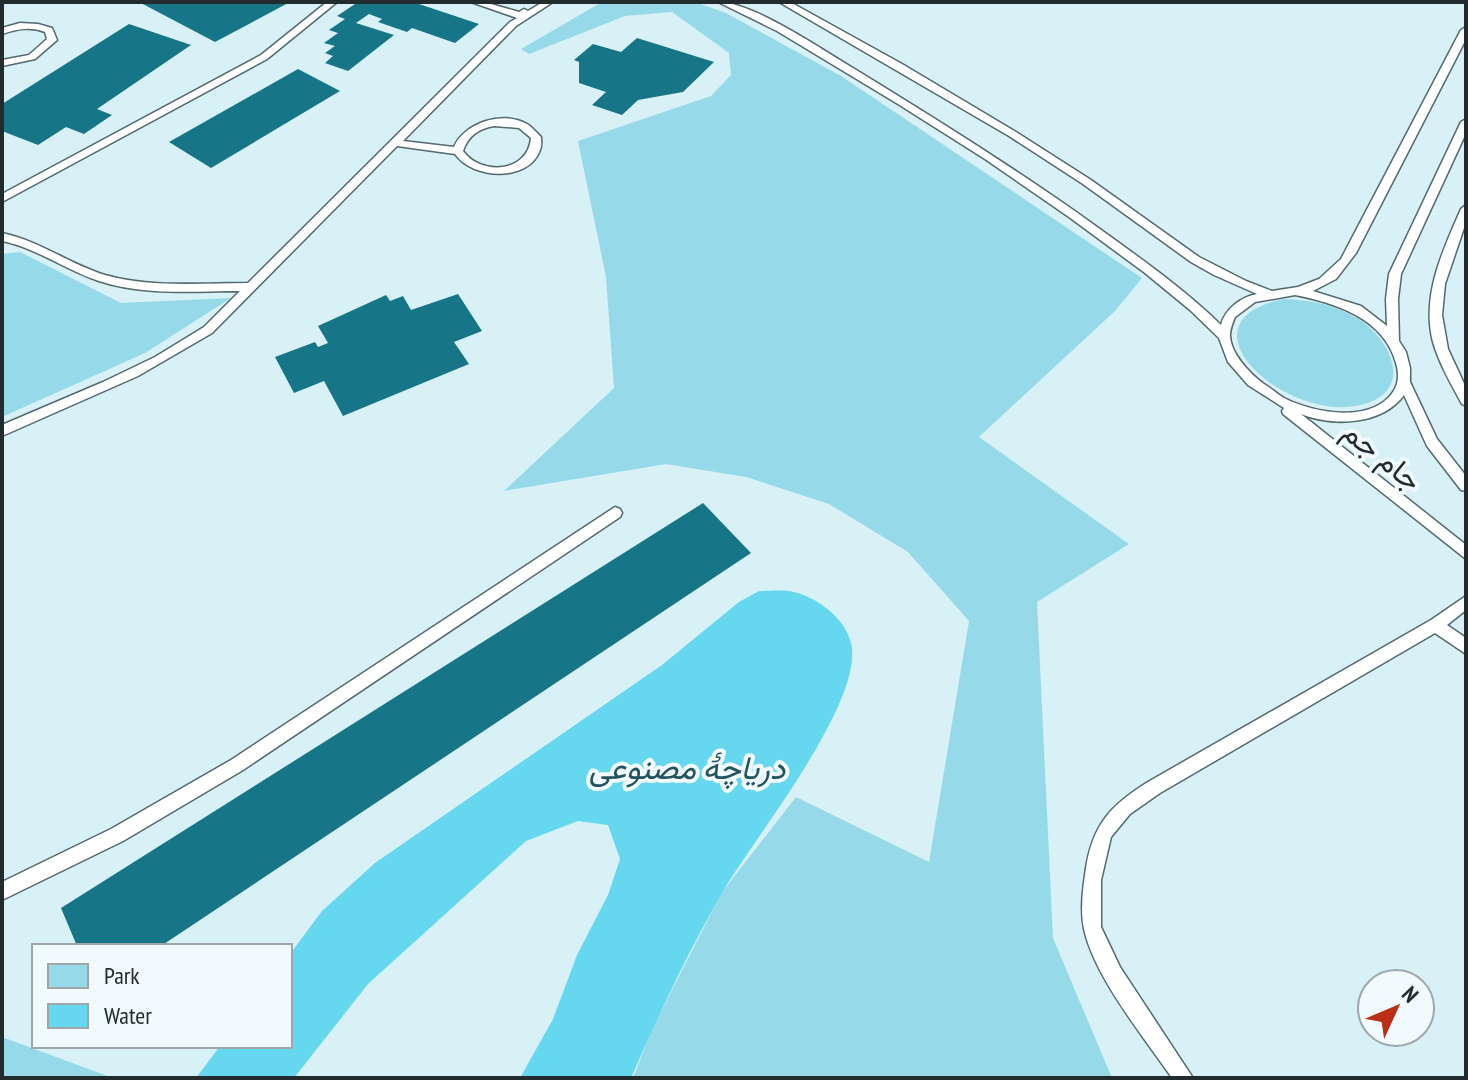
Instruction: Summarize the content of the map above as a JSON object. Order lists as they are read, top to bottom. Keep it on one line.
{"streets":{"lane":["جام جم"]},"water":["دریاچهٔ مصنوعی"],"legend":["Park","Water"],"north":"top right"}
